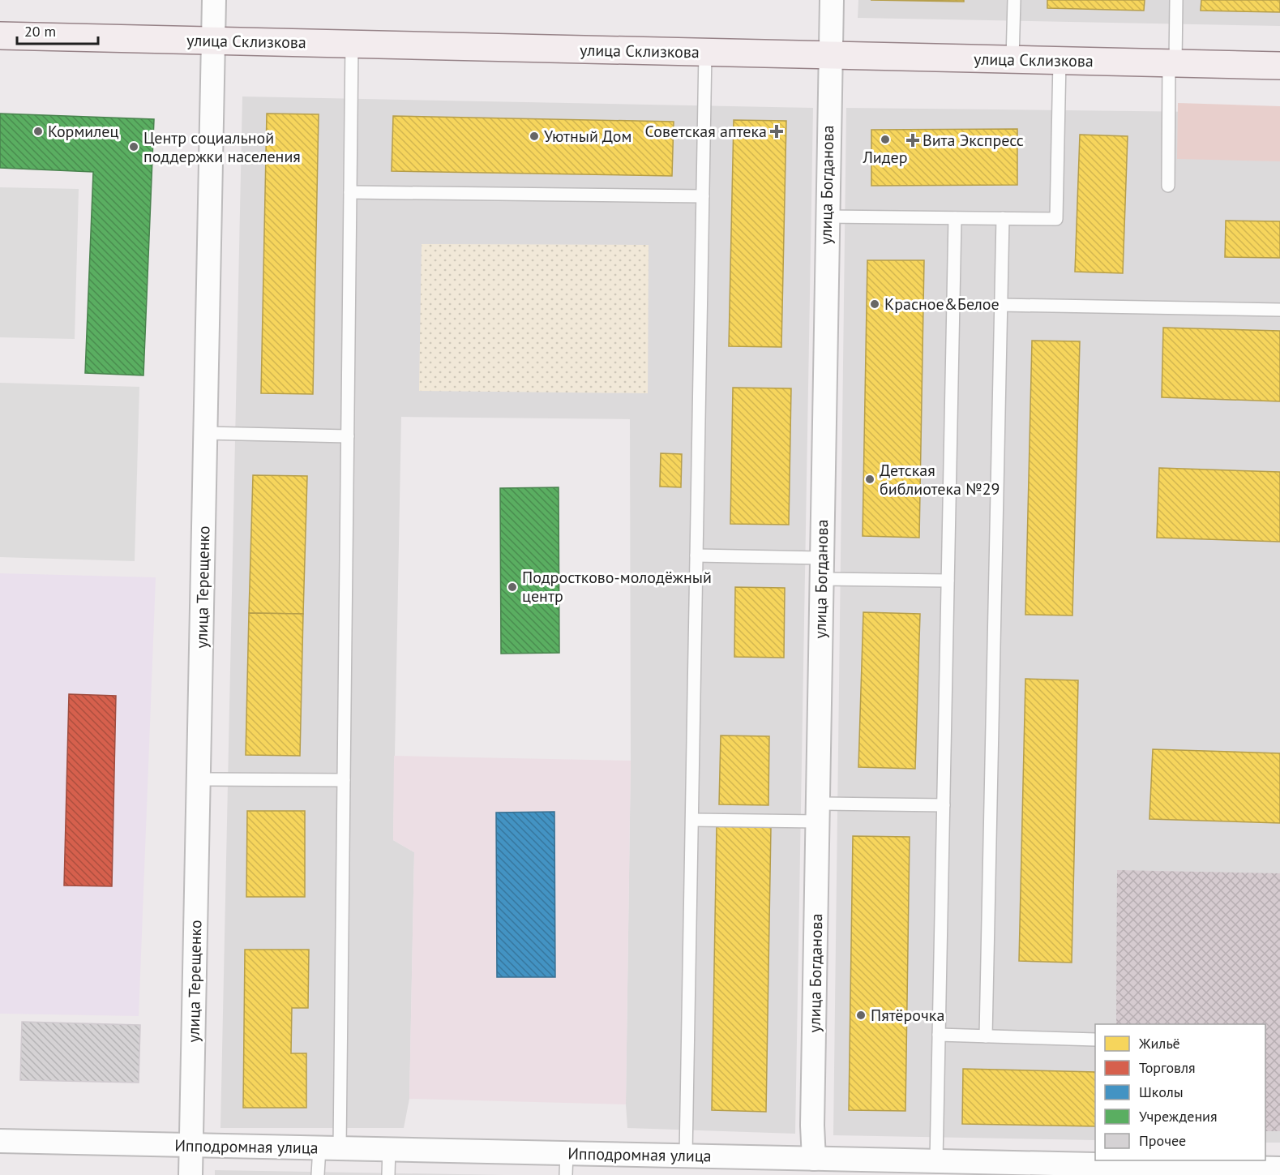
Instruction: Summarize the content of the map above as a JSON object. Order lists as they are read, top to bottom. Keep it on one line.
{"streets":{"street":["улица Склизкова","улица Богданова","улица Терещенко","Ипподромная улица"]},"crossings":[["улица Склизкова","улица Богданова"],["улица Склизкова","улица Терещенко"],["улица Богданова","Ипподромная улица"],["улица Терещенко","Ипподромная улица"]],"places":{"other":["Кормилец","Уютный Дом","Лидер","Центр социальной поддержки населения","Красное&Белое","Детская библиотека №29","Подростково-молодёжный центр","Пятёрочка"],"health":["Советская аптека","Вита Экспресс"]},"legend":["Жильё","Торговля","Школы","Учреждения","Прочее"],"scale_bar":"20 m"}
